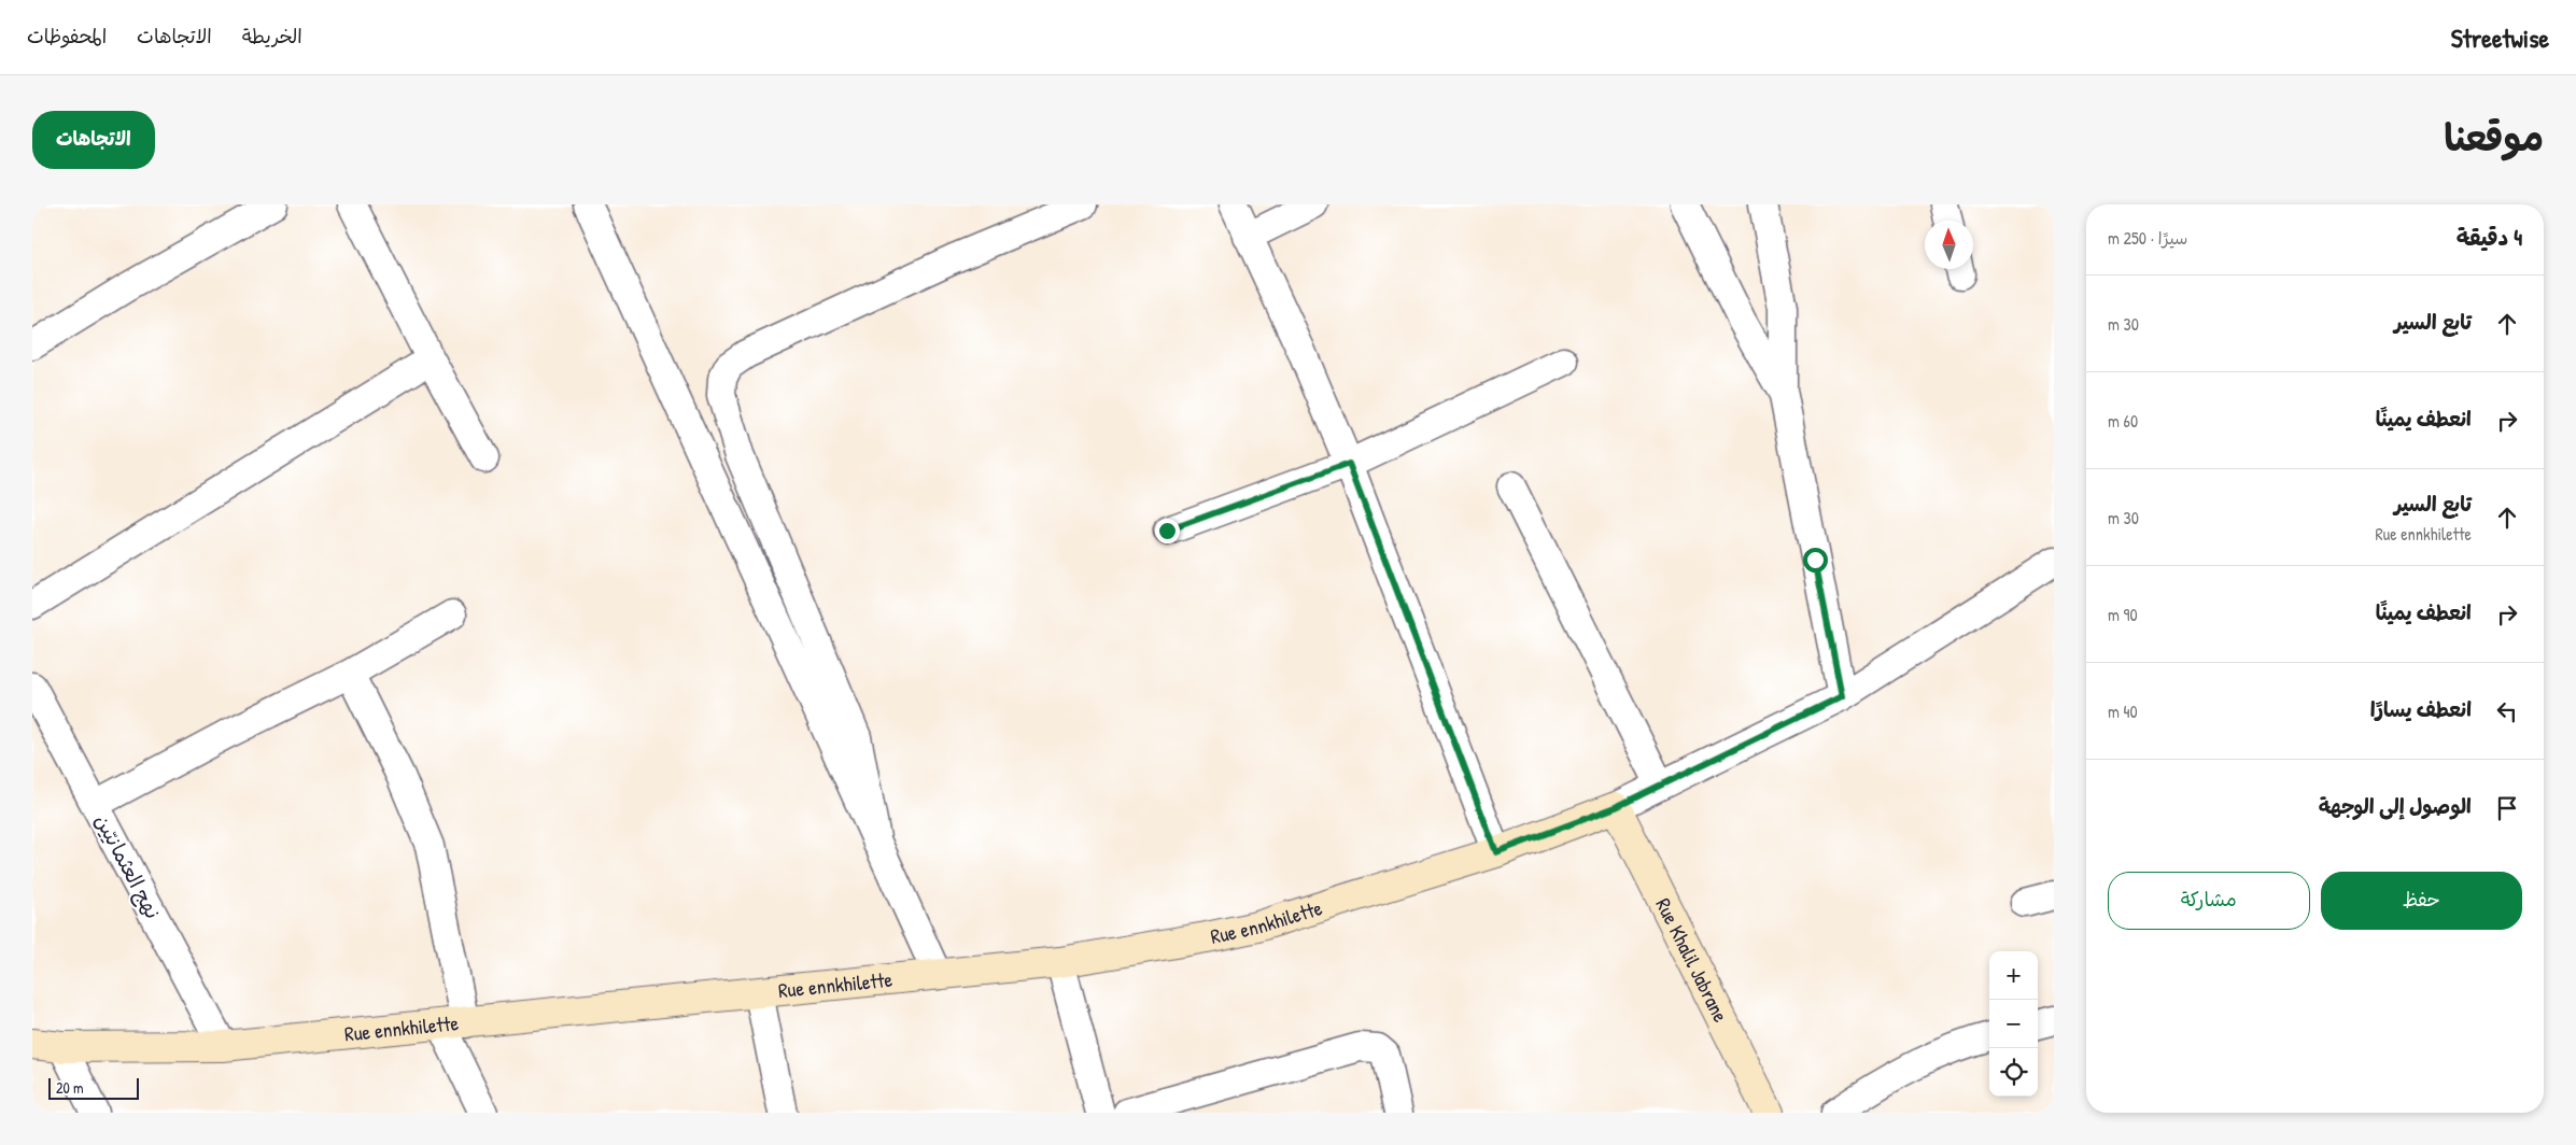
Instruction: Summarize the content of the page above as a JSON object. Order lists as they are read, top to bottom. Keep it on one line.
{"streets":{"street":["نهج العثمانيّين","Rue ennkhilette","Rue Khalil Jabrane"]},"crossings":[["نهج العثمانيّين","Rue ennkhilette"],["Rue ennkhilette","Rue Khalil Jabrane"]],"scale_bar":"20 m","north":"top","page":{"header":"Streetwise","nav":["الخريطة","الاتجاهات","المحفوظات"],"title":"موقعنا","buttons":["الاتجاهات",["حفظ","مشاركة"]],"heading":["4 دقيقة","سيرًا · 250 m"],"list":[["تابع السير","30 m"],["انعطف يمينًا","60 m"],["تابع السير","Rue ennkhilette","30 m"],["انعطف يمينًا","90 m"],["انعطف يسارًا","40 m"],"الوصول إلى الوجهة"],"map_buttons":["+","−"],"scale":"20 m"}}
